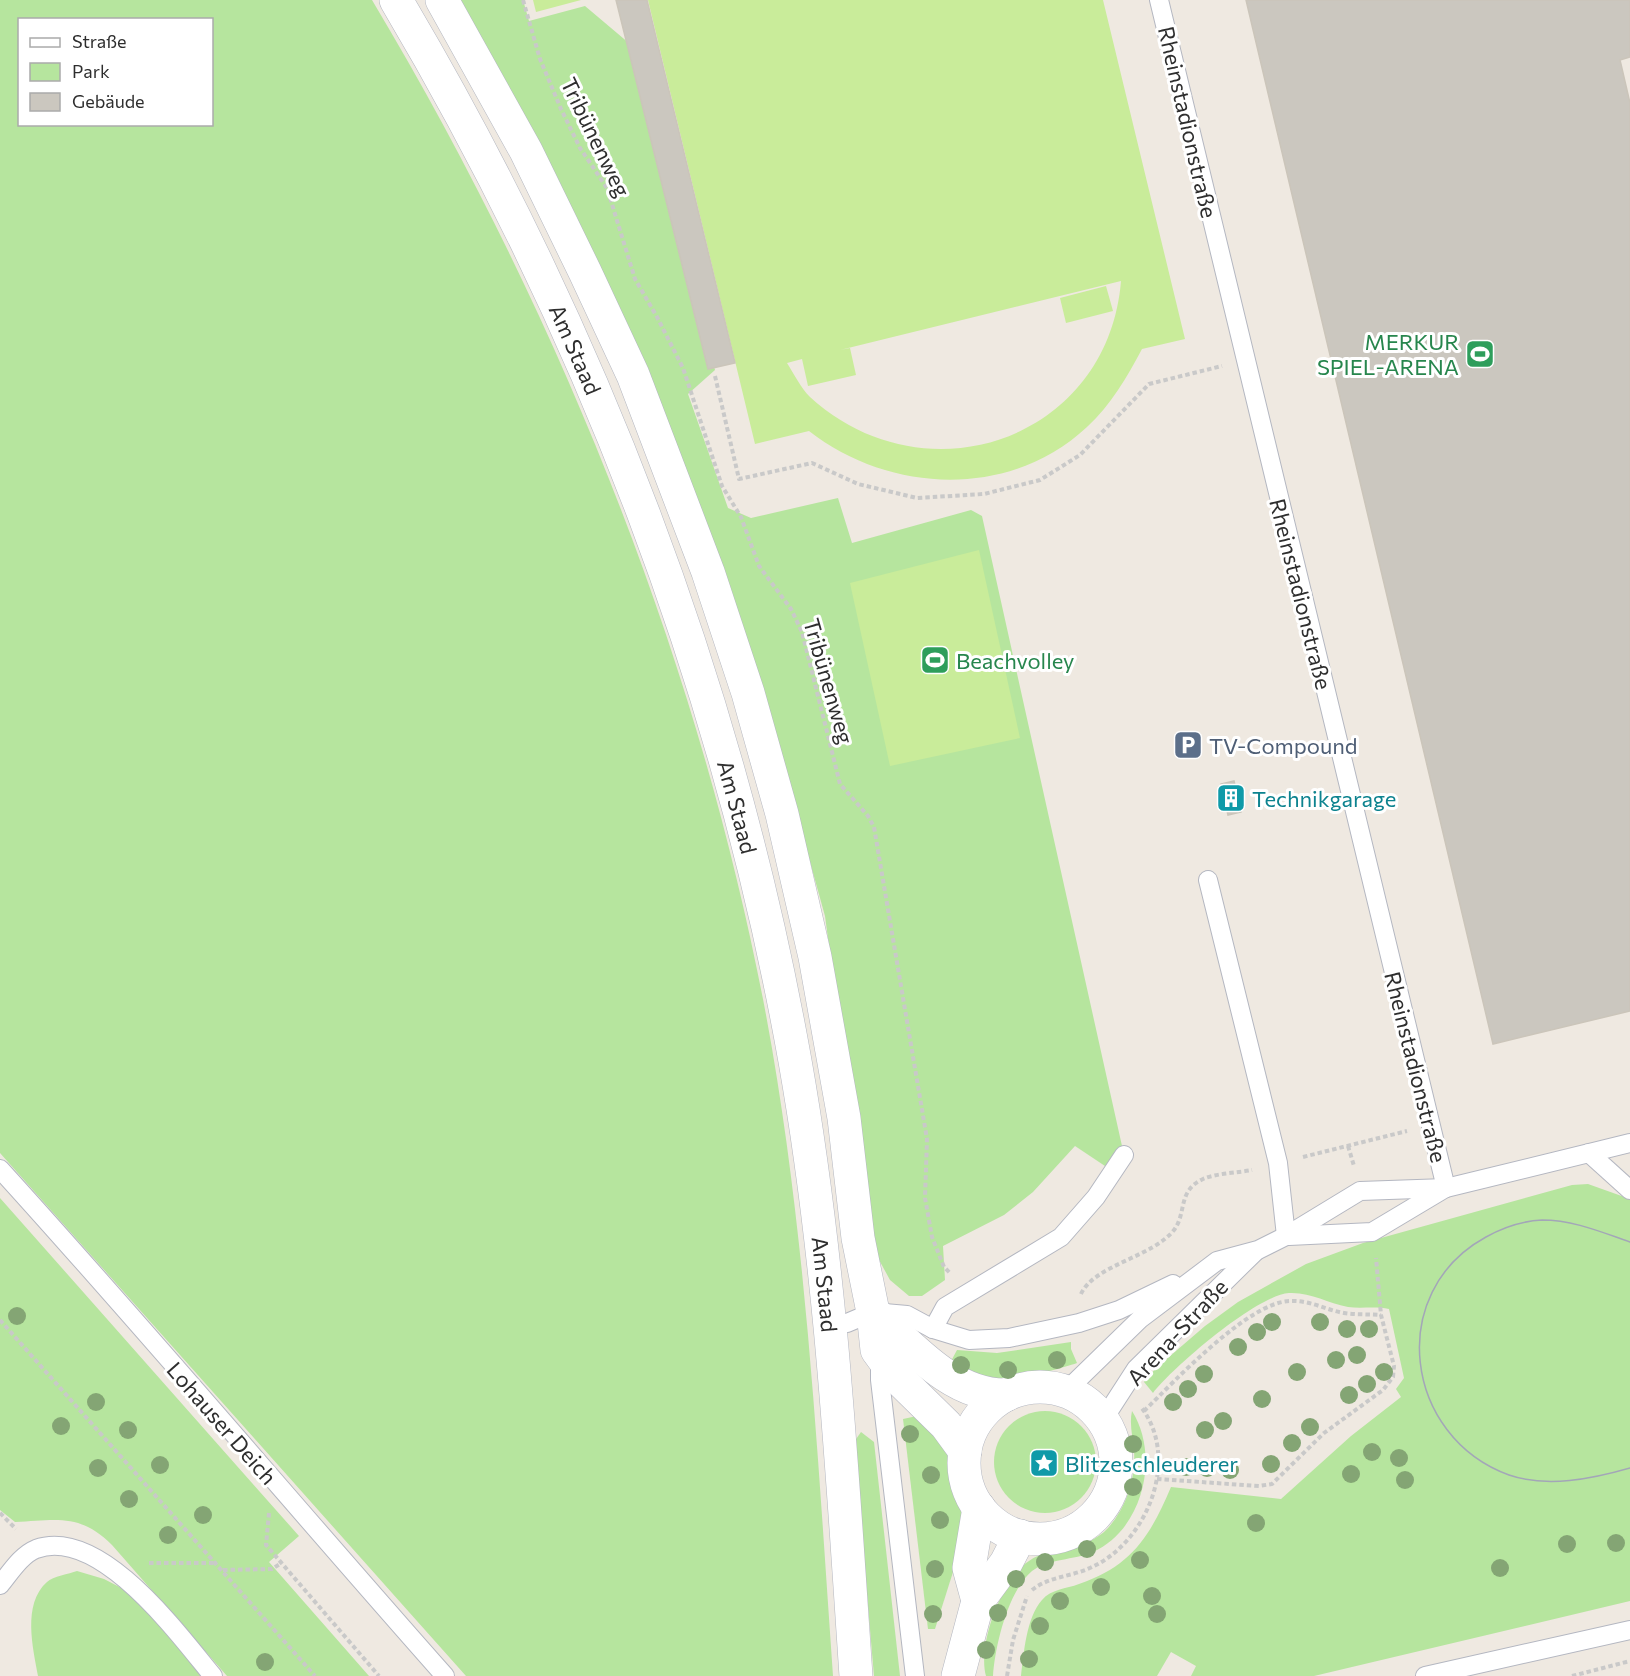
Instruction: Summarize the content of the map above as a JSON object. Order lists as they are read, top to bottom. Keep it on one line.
{"streets":{"street":["Am Staad"],"lane":["Rheinstadionstraße","Arena-Straße","Lohauser Deich"],"path":["Tribünenweg"]},"crossings":[["Rheinstadionstraße","Arena-Straße"],["Am Staad","Arena-Straße"]],"places":{"sports":["MERKUR SPIEL-ARENA","Beachvolley"],"parking":["TV-Compound"],"building":["Technikgarage"],"place":["Blitzeschleuderer"]},"legend":["Straße","Park","Gebäude"]}
